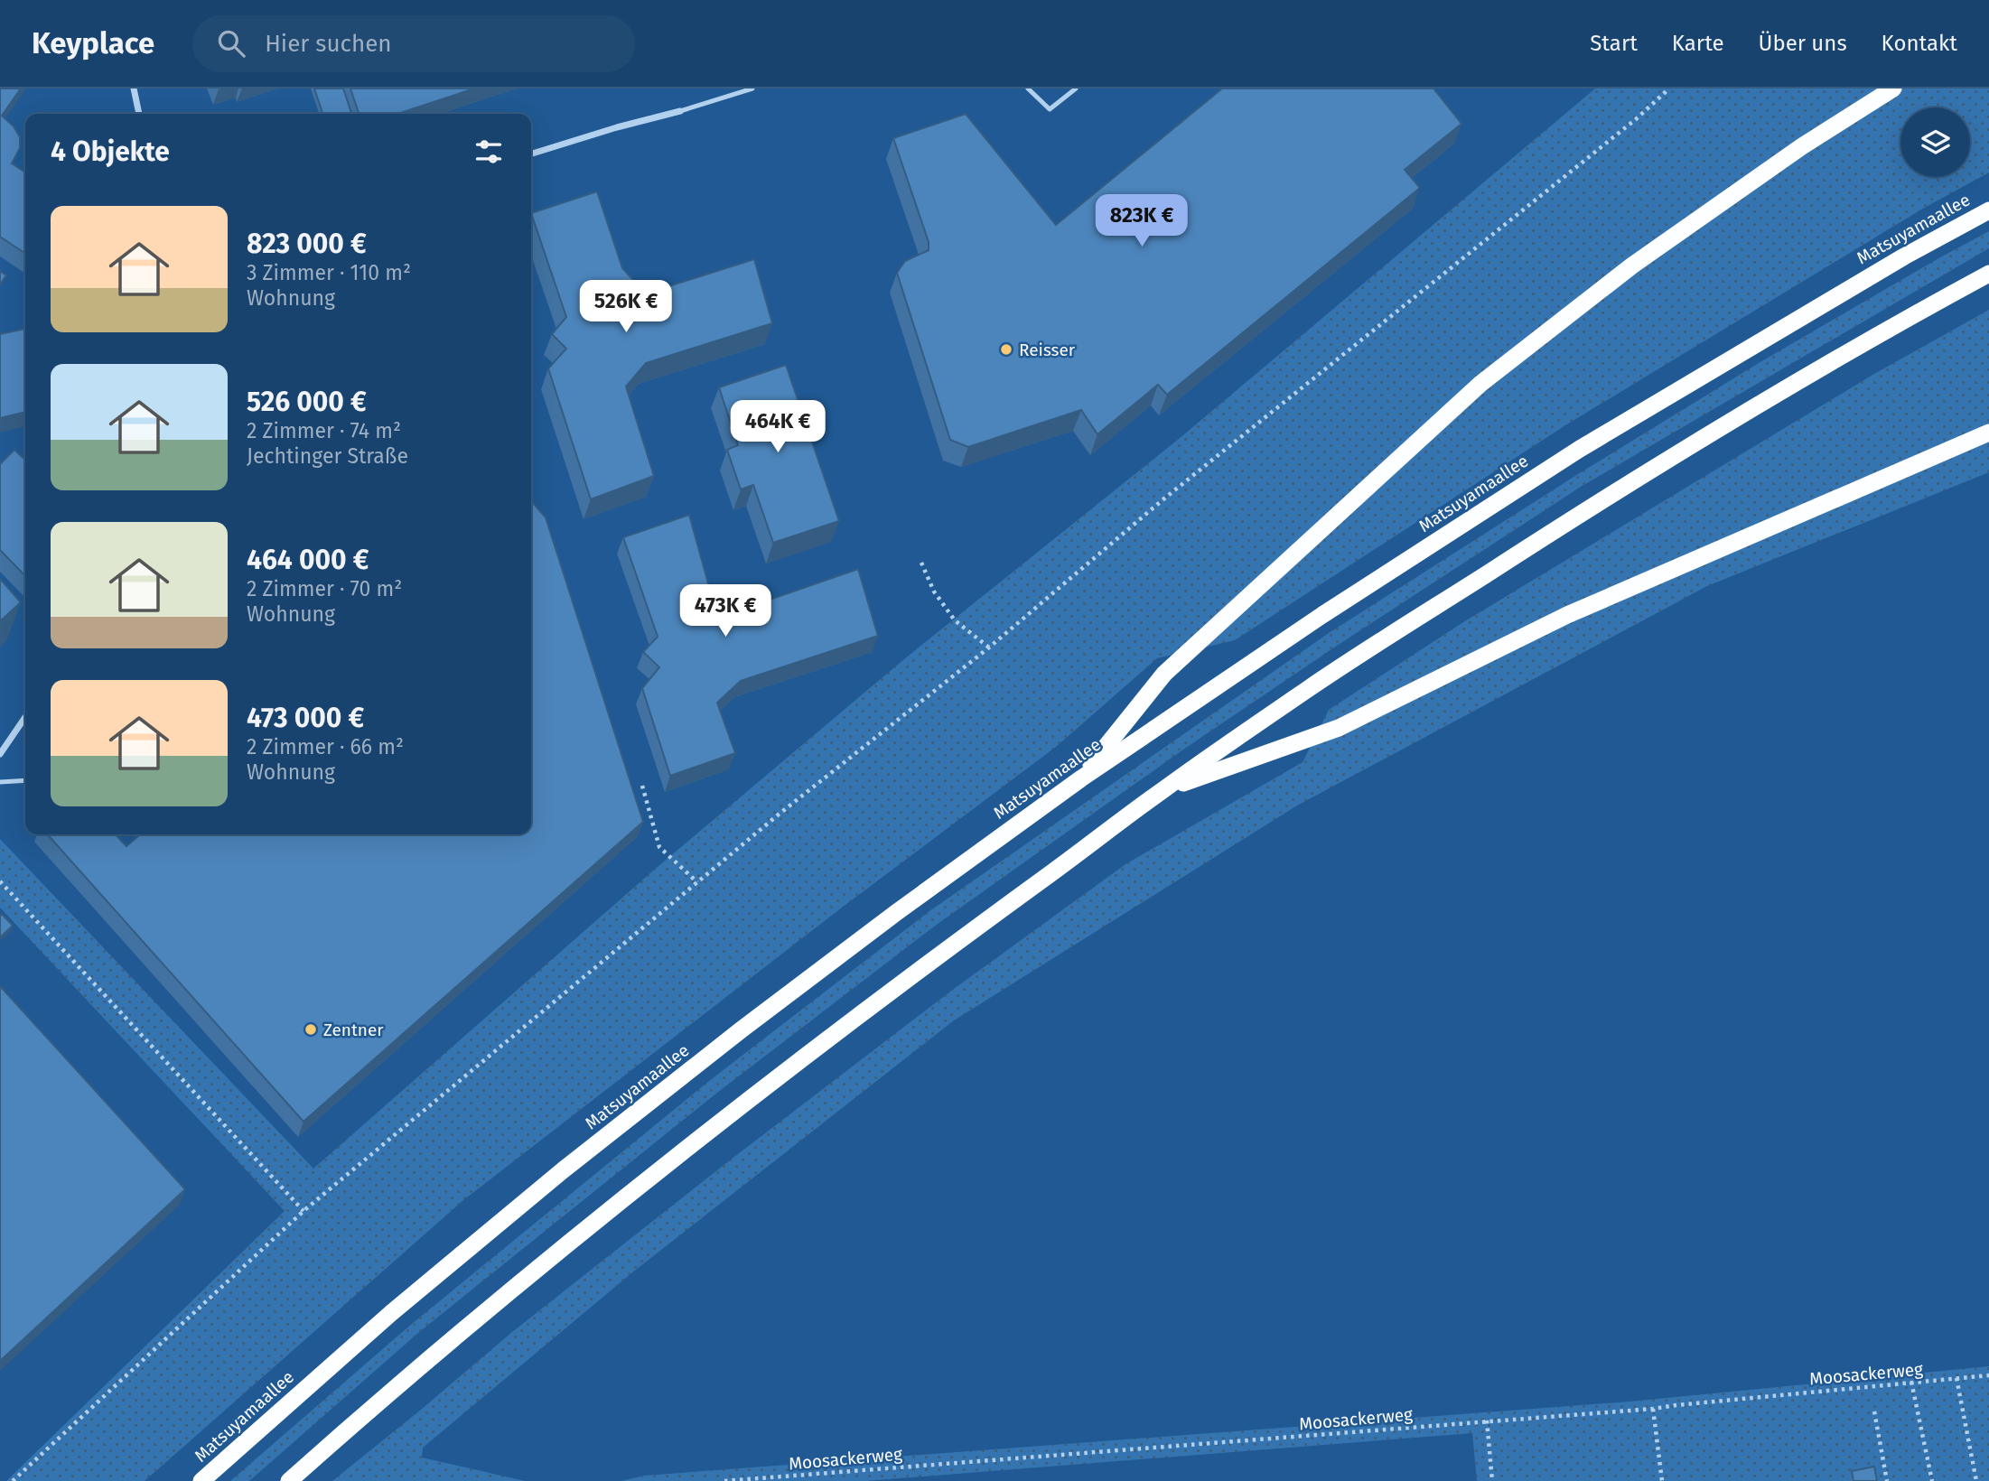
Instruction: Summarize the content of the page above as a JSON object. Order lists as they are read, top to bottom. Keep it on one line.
{"streets":{"highway":["Matsuyamaallee"],"path":["Moosackerweg"]},"places":["Reisser","Zentner"],"page":{"header":"Keyplace","search":"Hier suchen","nav":["Start","Karte","Über uns","Kontakt"],"heading":"4 Objekte","list":[{"name":"823 000 €","note":"3 Zimmer · 110 m² · Wohnung"},{"name":"526 000 €","note":"2 Zimmer · 74 m² · Jechtinger Straße"},{"name":"464 000 €","note":"2 Zimmer · 70 m² · Wohnung"},{"name":"473 000 €","note":"2 Zimmer · 66 m² · Wohnung"}],"price":["823K €","526K €","464K €","473K €"]}}
